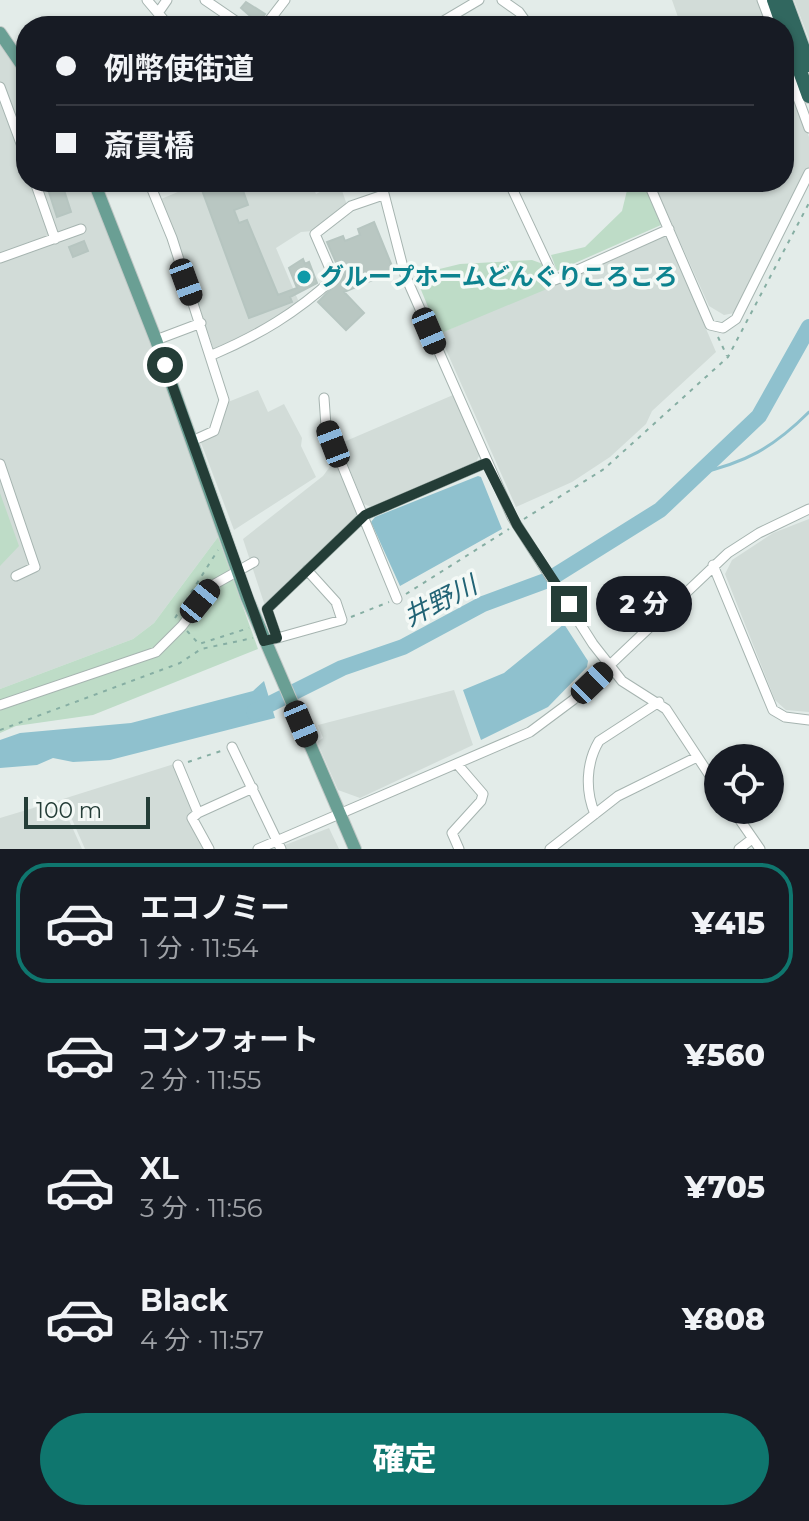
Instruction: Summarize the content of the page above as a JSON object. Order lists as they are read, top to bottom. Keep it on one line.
{"water":["井野川"],"places":["グループホームどんぐりころころ"],"scale_bar":"100 m","page":{"banner":["例幣使街道","斎貫橋"],"bubble":"2 分","scale":"100 m","list":[{"name":"エコノミー","note":"1 分 · 11:54","value":"¥415"},{"name":"コンフォート","note":"2 分 · 11:55","value":"¥560"},{"name":"XL","note":"3 分 · 11:56","value":"¥705"},{"name":"Black","note":"4 分 · 11:57","value":"¥808"}],"buttons":"確定"}}
